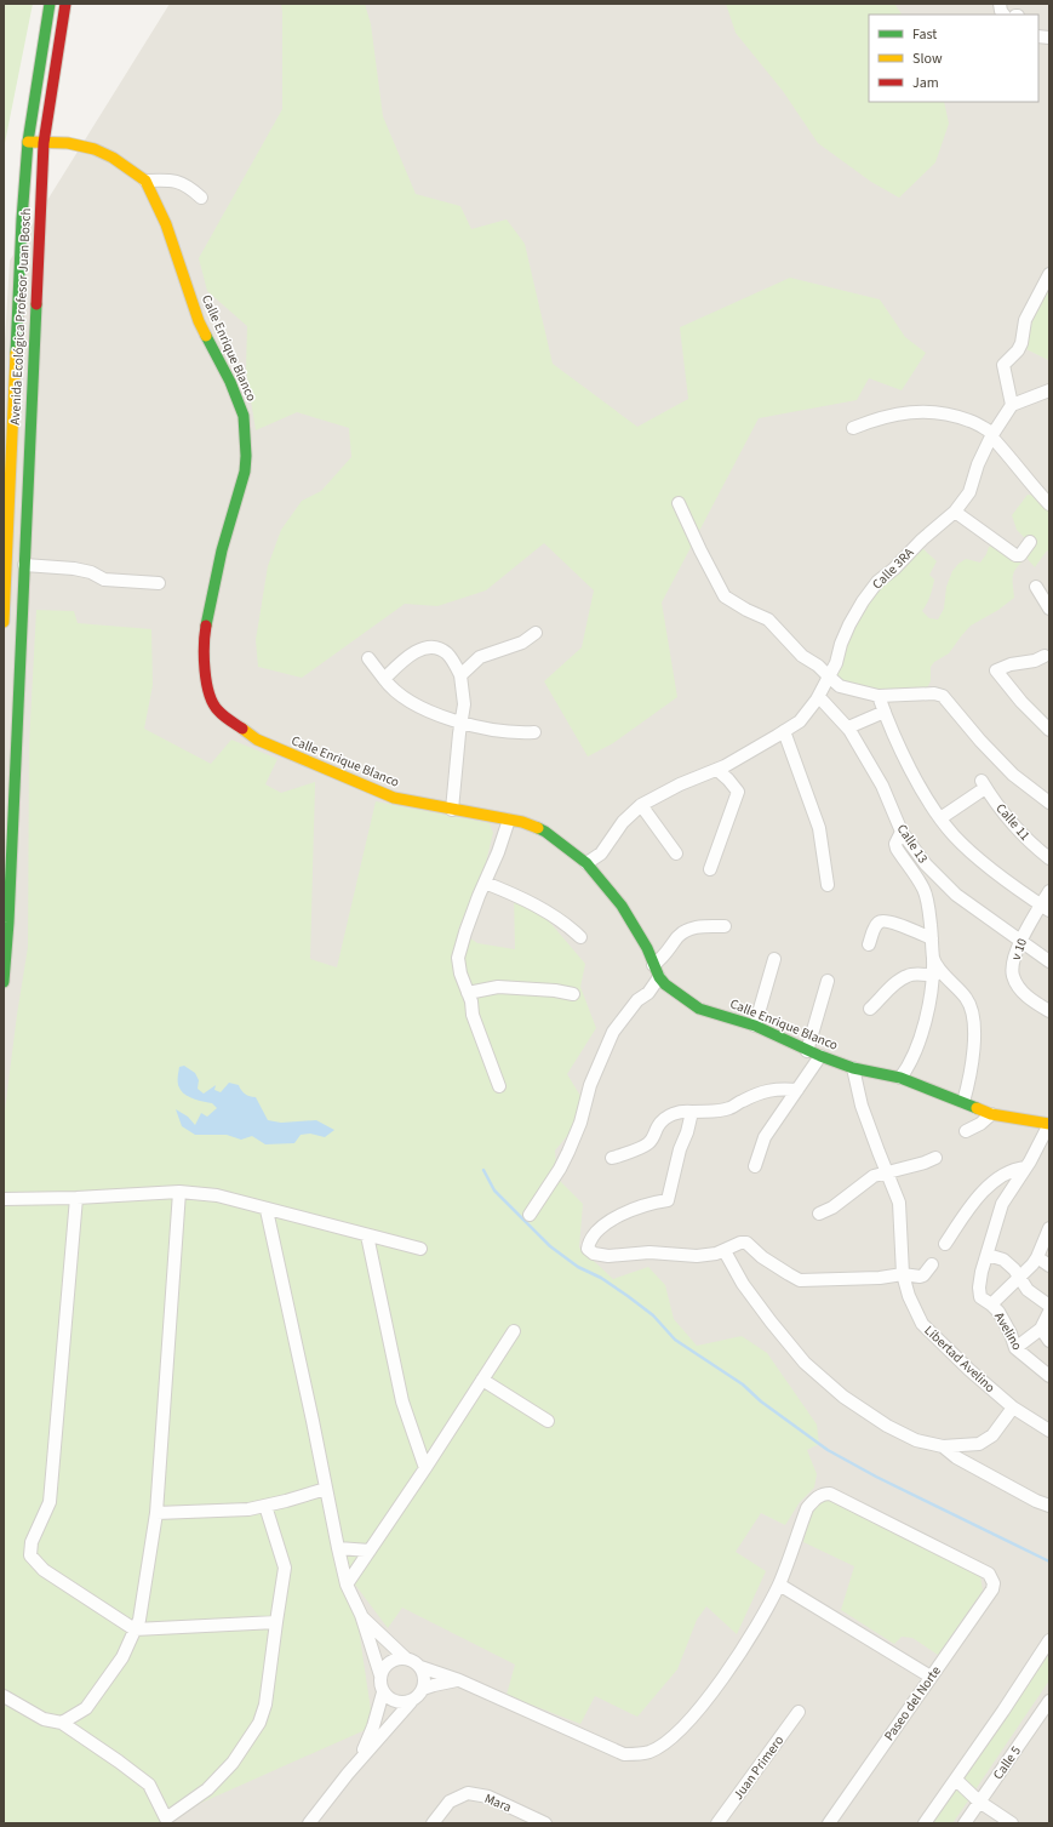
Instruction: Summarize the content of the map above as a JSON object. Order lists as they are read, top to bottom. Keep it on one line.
{"streets":{"street":["Avenida Ecológica Profesor Juan Bosch","Calle Enrique Blanco","Calle 3RA","Calle 11","Calle 13","v 10","Avelino","Libertad Avelino","Paseo del Norte","Calle 5","Juan Primero","Mara"]},"crossings":[["Calle Enrique Blanco","Calle 3RA"],["Calle Enrique Blanco","Avelino"],["Calle Enrique Blanco","Libertad Avelino"],["Calle 3RA","Calle 13"],["Calle 13","v 10"]],"legend":["Fast","Slow","Jam"]}
